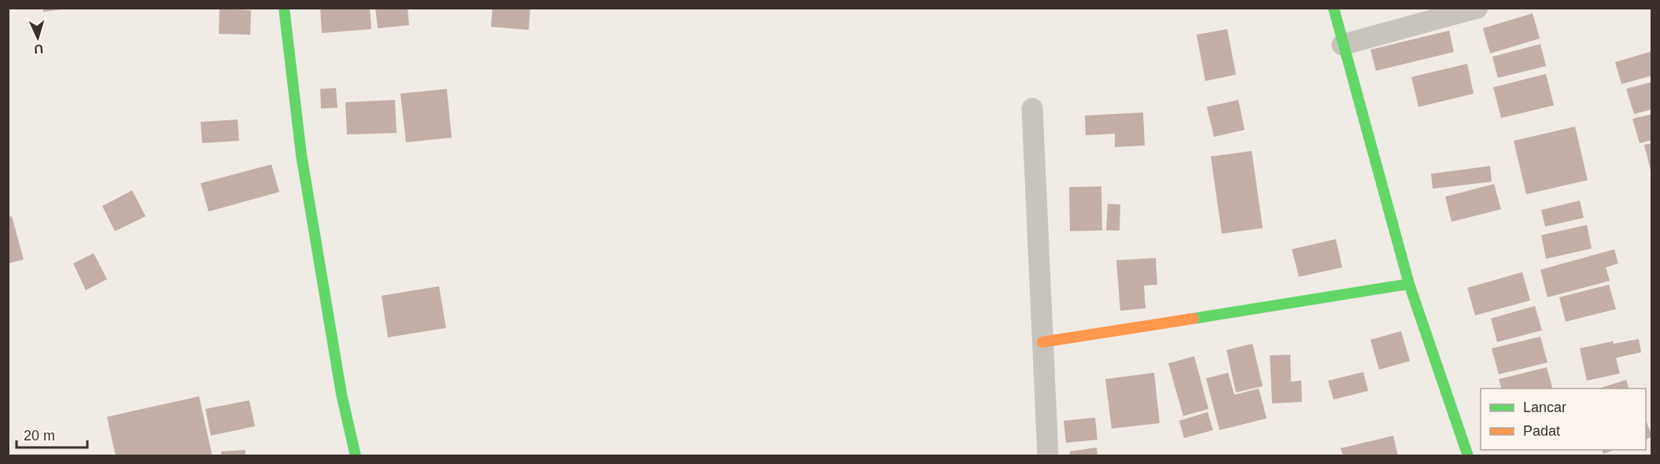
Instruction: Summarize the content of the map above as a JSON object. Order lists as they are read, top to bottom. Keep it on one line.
{"legend":["Lancar","Padat"],"scale_bar":"20 m","north":"bottom"}
